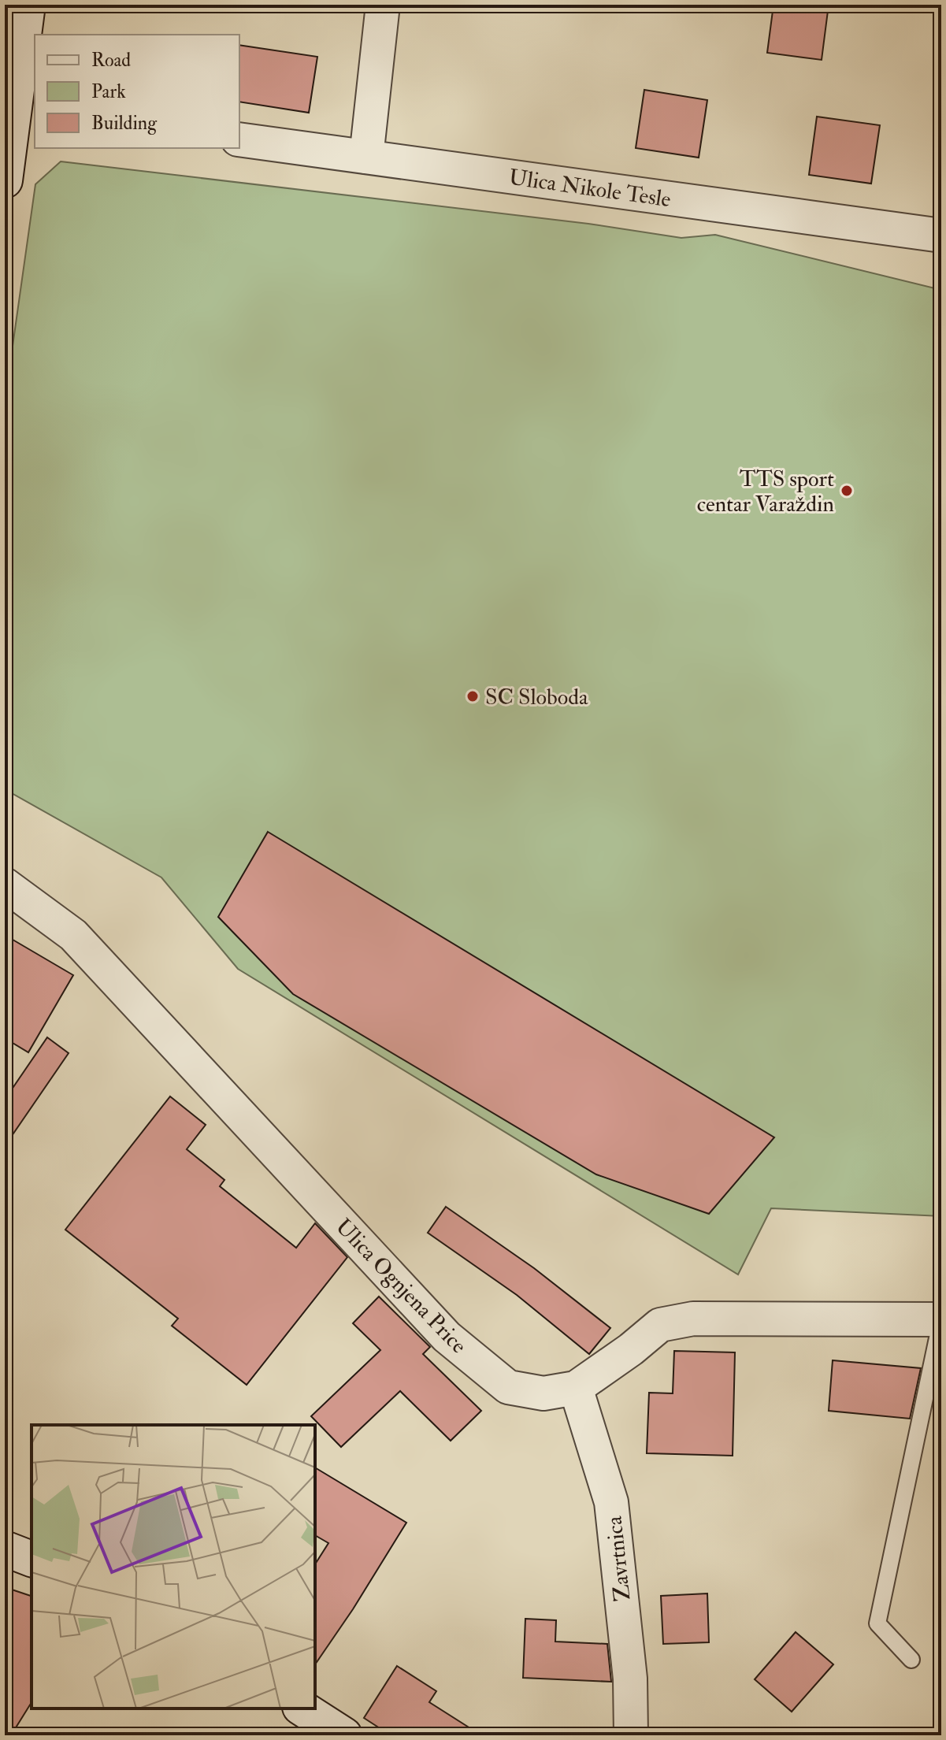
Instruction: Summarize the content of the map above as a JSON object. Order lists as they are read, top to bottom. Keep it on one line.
{"streets":{"street":["Ulica Nikole Tesle","Ulica Ognjena Price","Zavrtnica"]},"crossings":[["Ulica Ognjena Price","Zavrtnica"]],"places":["TTS sport centar Varaždin","SC Sloboda"],"legend":["Road","Park","Building"]}
